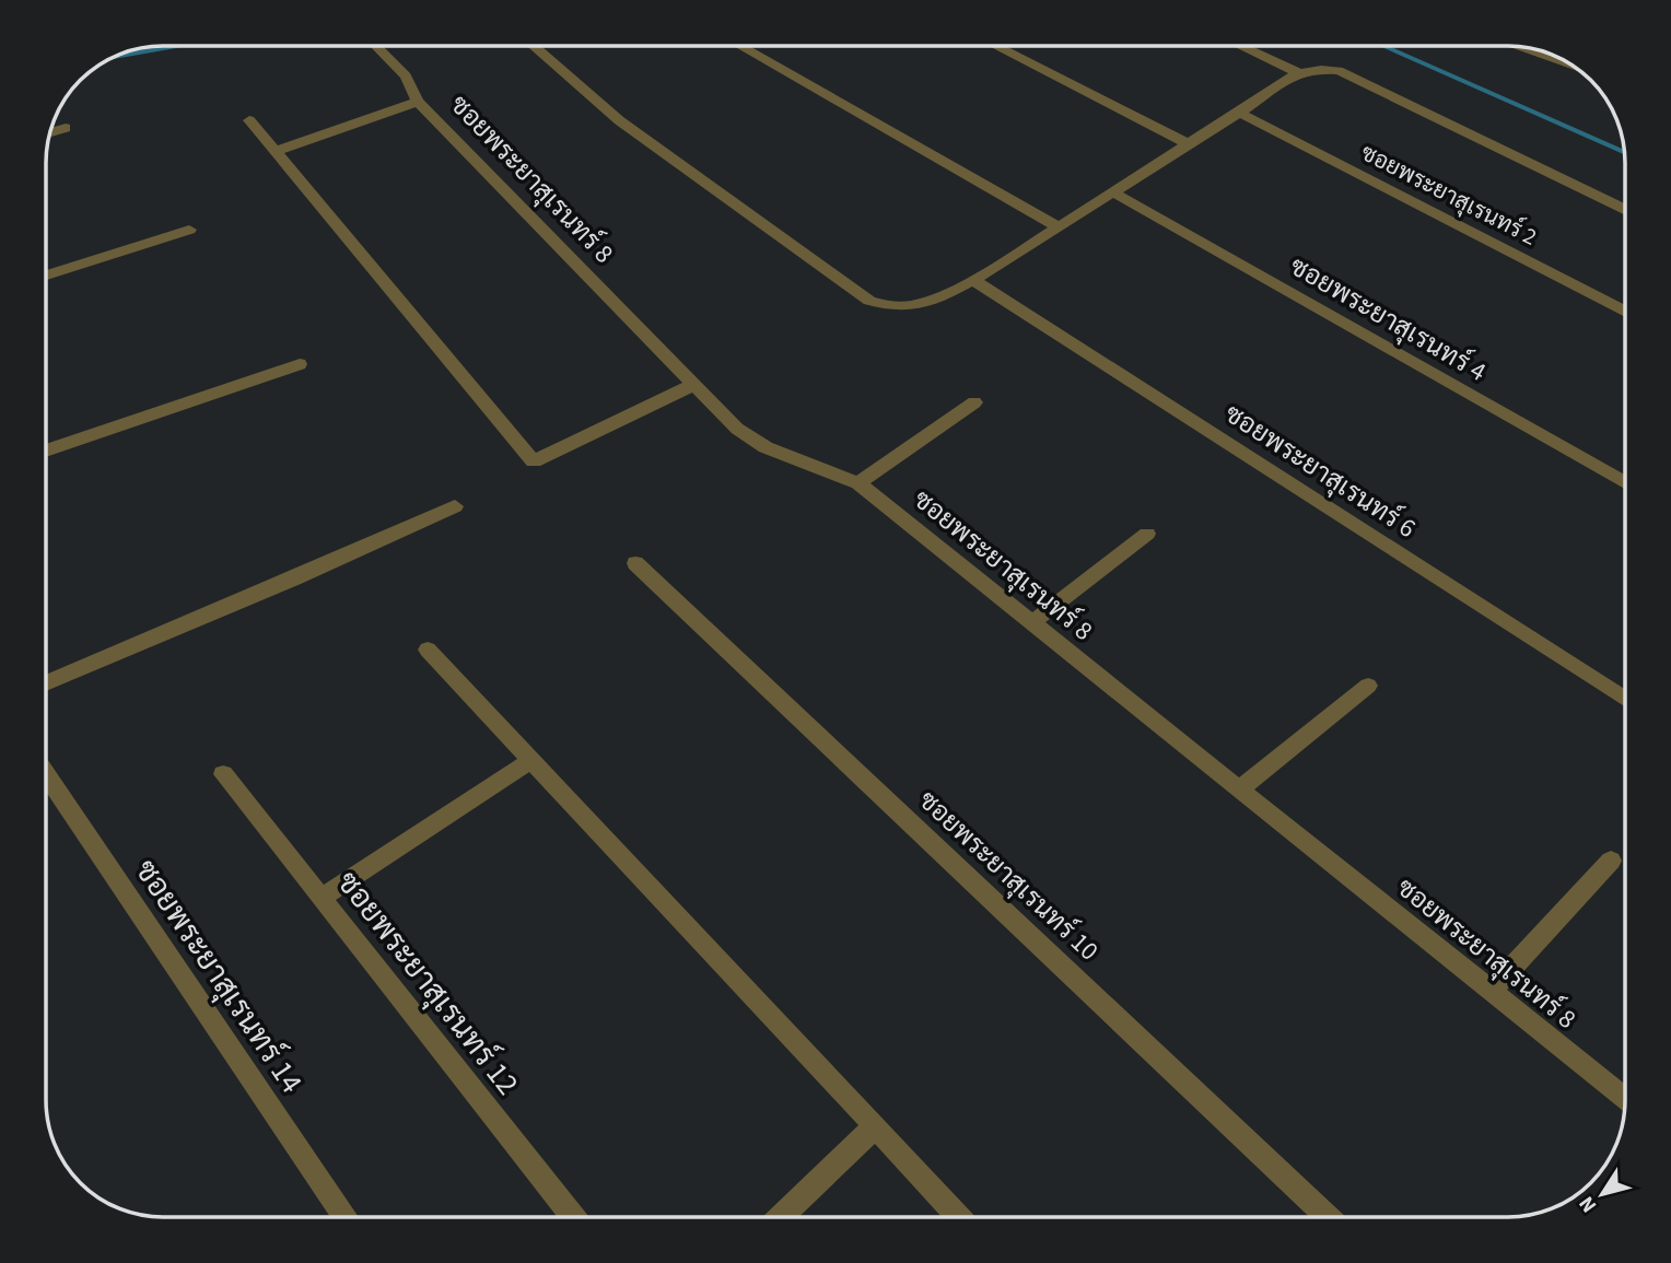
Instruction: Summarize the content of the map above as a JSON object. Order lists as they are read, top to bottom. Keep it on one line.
{"streets":{"street":["ซอยพระยาสุเรนทร์ 8","ซอยพระยาสุเรนทร์ 2","ซอยพระยาสุเรนทร์ 4","ซอยพระยาสุเรนทร์ 6","ซอยพระยาสุเรนทร์ 10","ซอยพระยาสุเรนทร์ 14","ซอยพระยาสุเรนทร์ 12"]},"north":"bottom left"}
